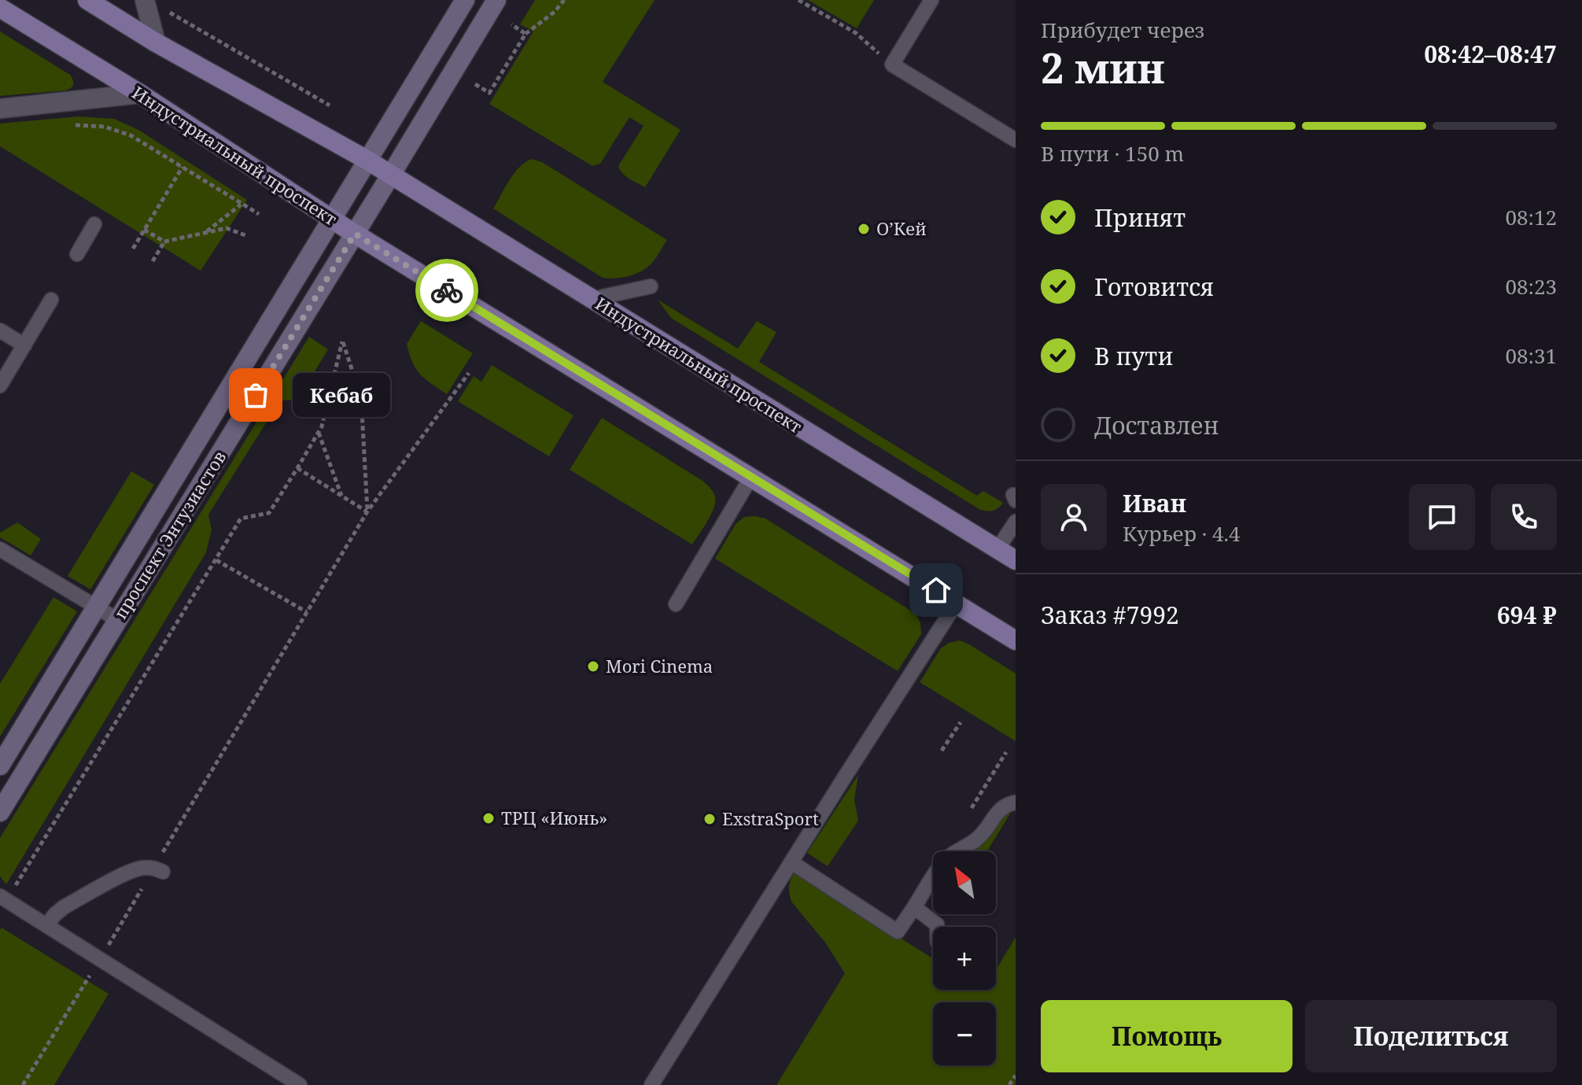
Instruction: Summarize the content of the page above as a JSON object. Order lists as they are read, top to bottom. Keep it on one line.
{"streets":{"main road":["Индустриальный проспект"],"street":["проспект Энтузиастов"]},"crossings":[["Индустриальный проспект","проспект Энтузиастов"]],"places":["О’Кей","Кебаб","Mori Cinema","ТРЦ «Июнь»","ExstraSport"],"north":"top left","page":{"heading":["2 мин","Прибудет через","08:42–08:47"],"panel":["Иван","Курьер · 4.4","Заказ #7992","694 ₽"],"bar":"В пути · 150 m","list":[["Принят","08:12"],["Готовится","08:23"],["В пути","08:31"],"Доставлен"],"bubble":"Кебаб","map_buttons":["+","−"],"buttons":["Помощь","Поделиться"]}}
